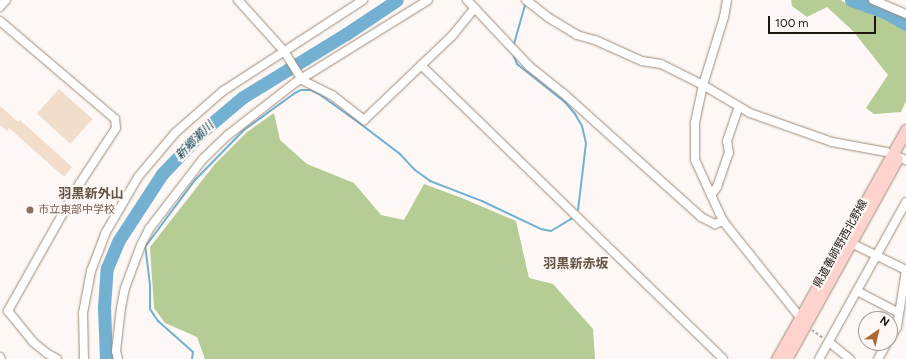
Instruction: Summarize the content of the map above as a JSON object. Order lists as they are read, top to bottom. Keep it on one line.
{"streets":{"main road":["県道善師野西北野線"]},"districts":["羽黒新外山","羽黒新赤坂"],"water":["新郷瀬川"],"places":["市立東部中学校"],"scale_bar":"100 m","north":"top right"}
